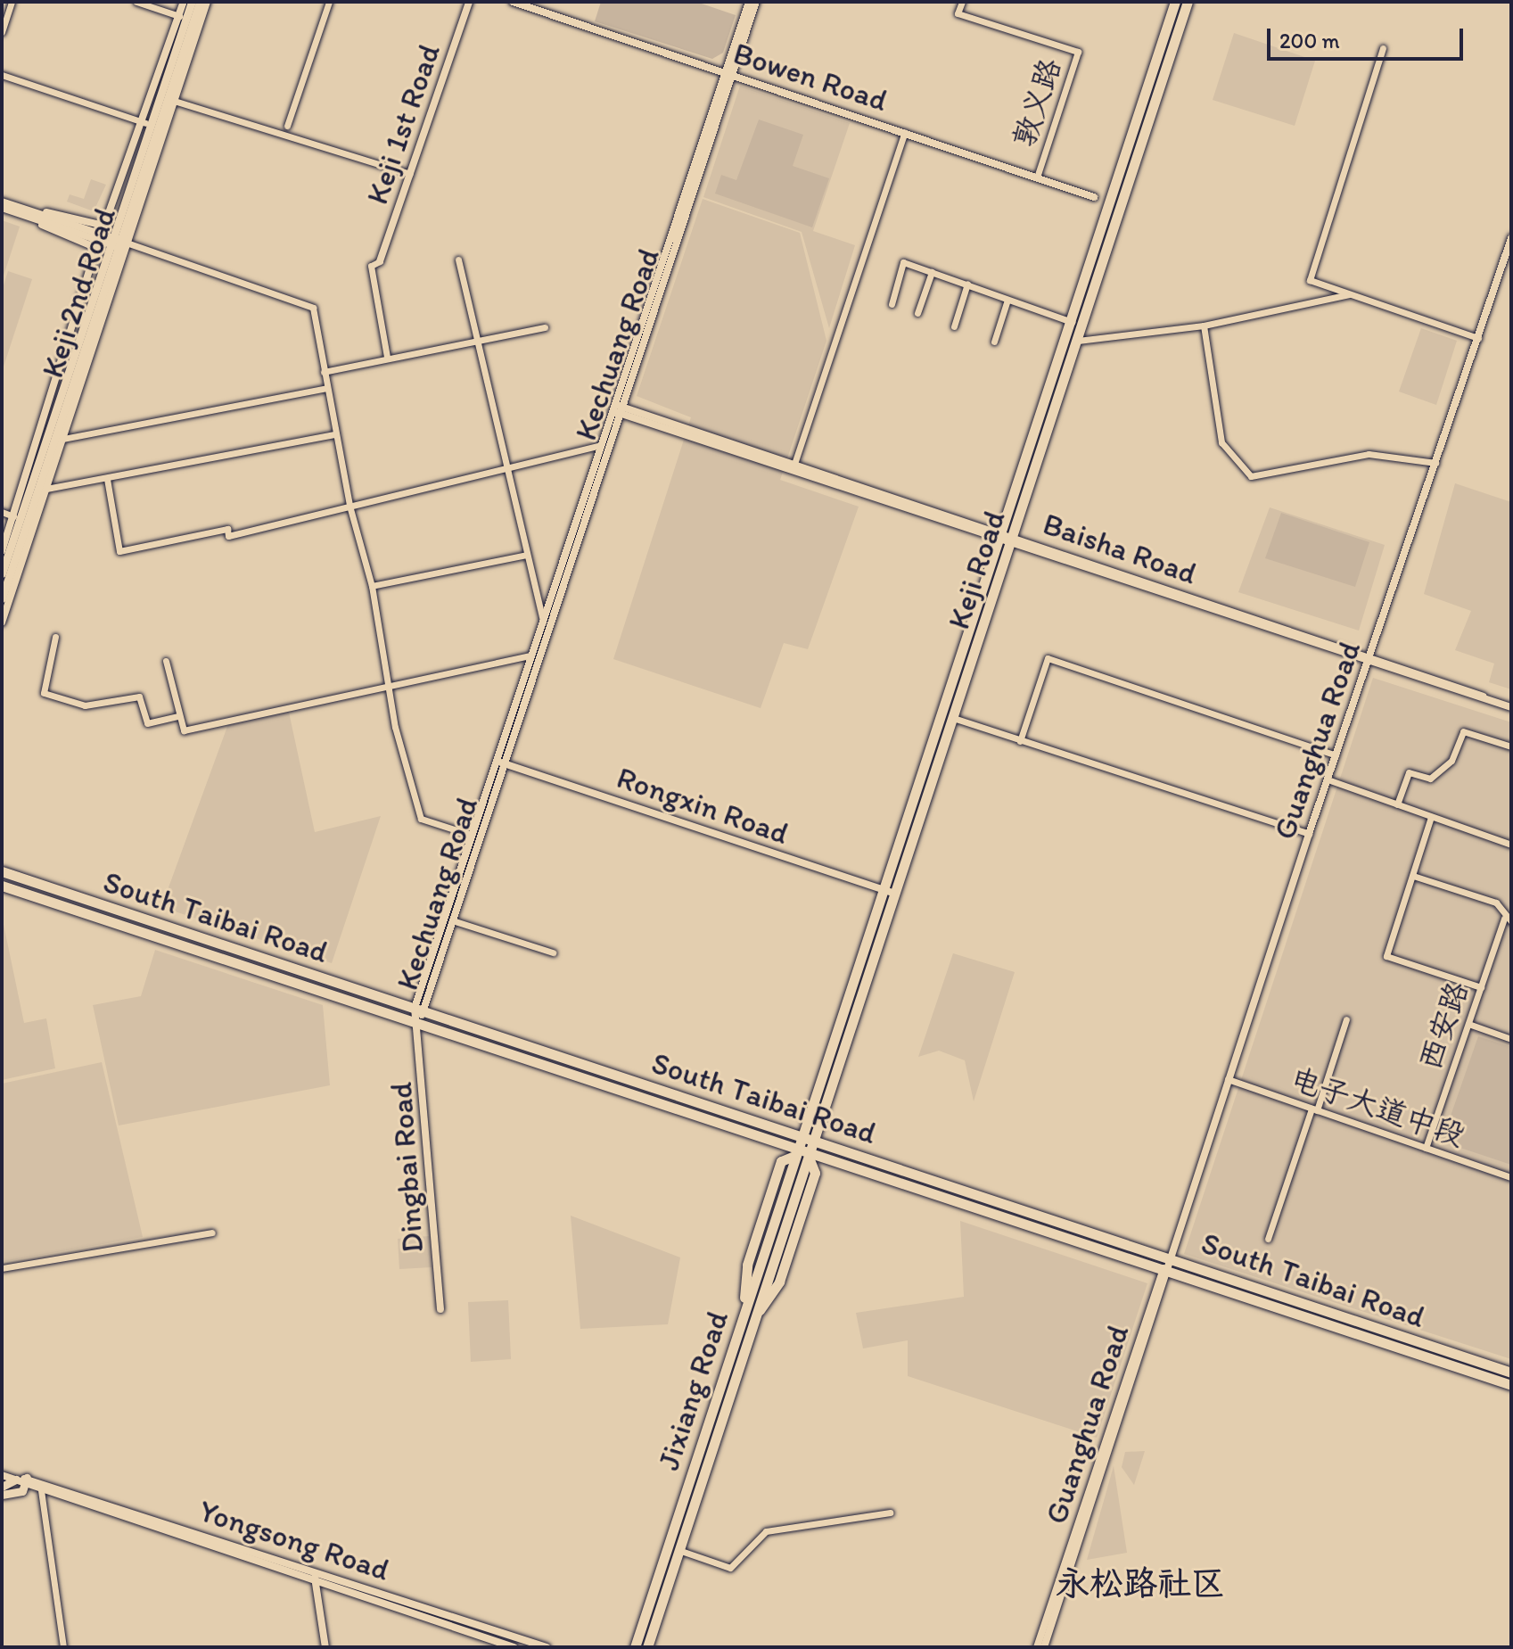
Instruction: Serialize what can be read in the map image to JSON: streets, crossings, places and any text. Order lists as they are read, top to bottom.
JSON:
{
  "streets": {
    "main road": [
      "Keji 2nd Road",
      "Keji Road",
      "South Taibai Road",
      "Jixiang Road"
    ],
    "street": [
      "Bowen Road",
      "敦义路",
      "Keji 1st Road",
      "Kechuang Road",
      "Baisha Road",
      "Guanghua Road",
      "Rongxin Road",
      "西安路",
      "电子大道中段",
      "Dingbai Road",
      "Yongsong Road"
    ]
  },
  "crossings": [
    ["Bowen Road", "敦义路"],
    ["Bowen Road", "Kechuang Road"],
    ["Kechuang Road", "Baisha Road"],
    ["Kechuang Road", "Rongxin Road"],
    ["Kechuang Road", "South Taibai Road"],
    ["Kechuang Road", "Dingbai Road"],
    ["Baisha Road", "Keji Road"],
    ["Baisha Road", "Guanghua Road"],
    ["Keji Road", "Rongxin Road"],
    ["Keji Road", "South Taibai Road"],
    ["Keji Road", "Jixiang Road"],
    ["Guanghua Road", "South Taibai Road"],
    ["Guanghua Road", "电子大道中段"],
    ["South Taibai Road", "Dingbai Road"],
    ["South Taibai Road", "Jixiang Road"],
    ["西安路", "电子大道中段"]
  ],
  "districts": ["永松路社区"],
  "scale_bar": "200 m"
}
